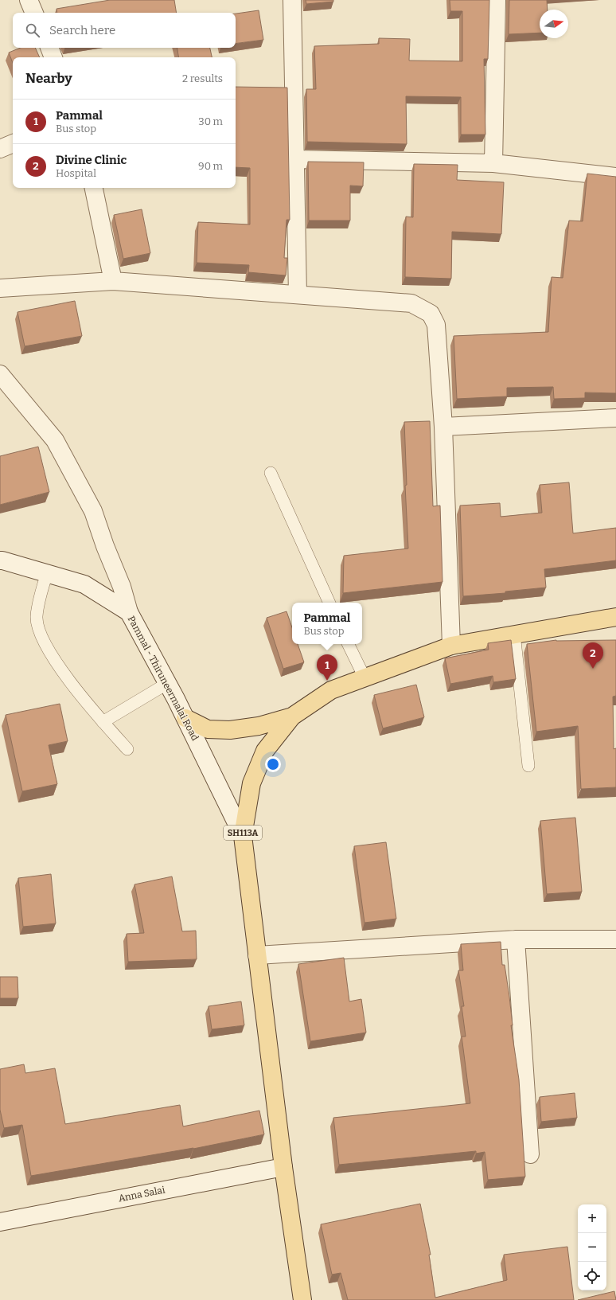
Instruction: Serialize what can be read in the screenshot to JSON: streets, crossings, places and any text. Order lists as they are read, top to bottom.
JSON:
{
  "streets": {
    "main road": ["SH113A"],
    "street": ["Pammal - Thiruneermalai Road", "Anna Salai"]
  },
  "crossings": [
    ["Pammal - Thiruneermalai Road", "SH113A"],
    ["SH113A", "Anna Salai"]
  ],
  "north": "right",
  "page": {
    "search": "Search here",
    "heading": ["Nearby", "2 results"],
    "list": [
      {
        "mark": "1",
        "name": "Pammal",
        "note": "Bus stop",
        "value": "30 m"
      },
      {
        "mark": "2",
        "name": "Divine Clinic",
        "note": "Hospital",
        "value": "90 m"
      }
    ],
    "popup": ["Pammal", "Bus stop"],
    "pins": ["2", "1"],
    "map_buttons": ["+", "−"]
  }
}
